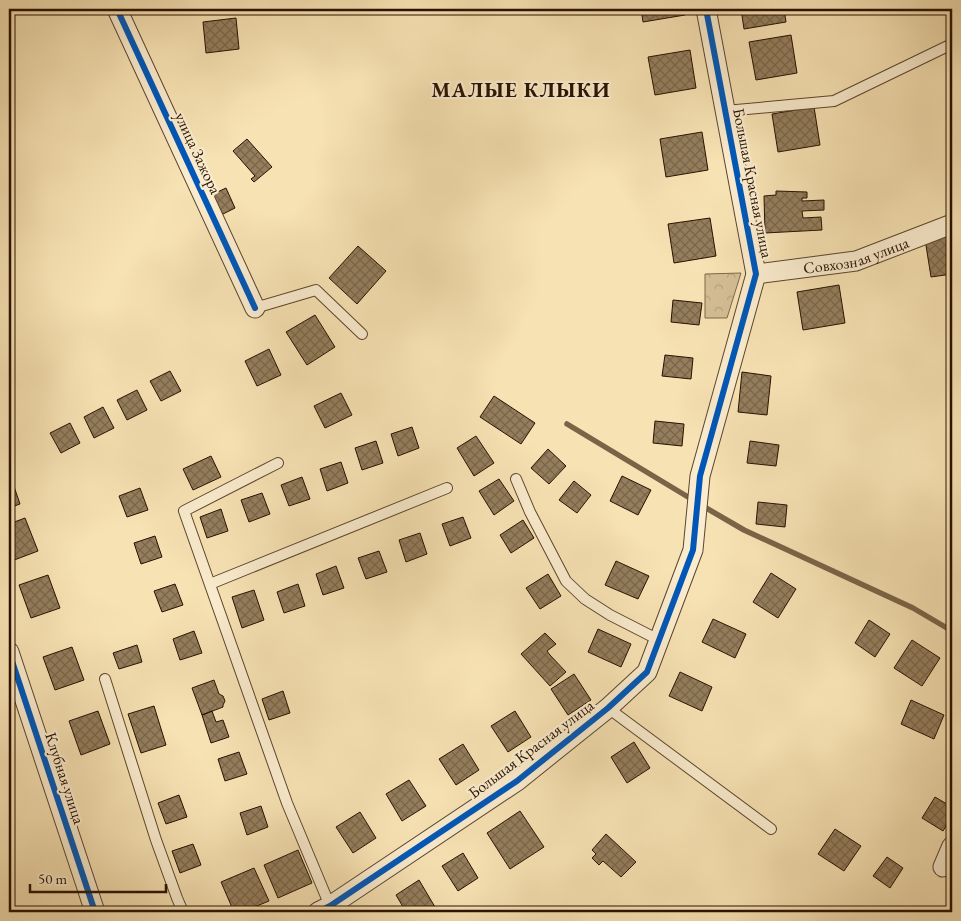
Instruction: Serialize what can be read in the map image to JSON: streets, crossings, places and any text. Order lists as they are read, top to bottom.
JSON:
{
  "streets": {
    "street": [
      "улица Зажора",
      "Большая Красная улица",
      "Совхозная улица",
      "Клубная улица"
    ]
  },
  "crossings": [
    ["Большая Красная улица", "Совхозная улица"]
  ],
  "districts": ["МАЛЫЕ КЛЫКИ"],
  "scale_bar": "50 m"
}
